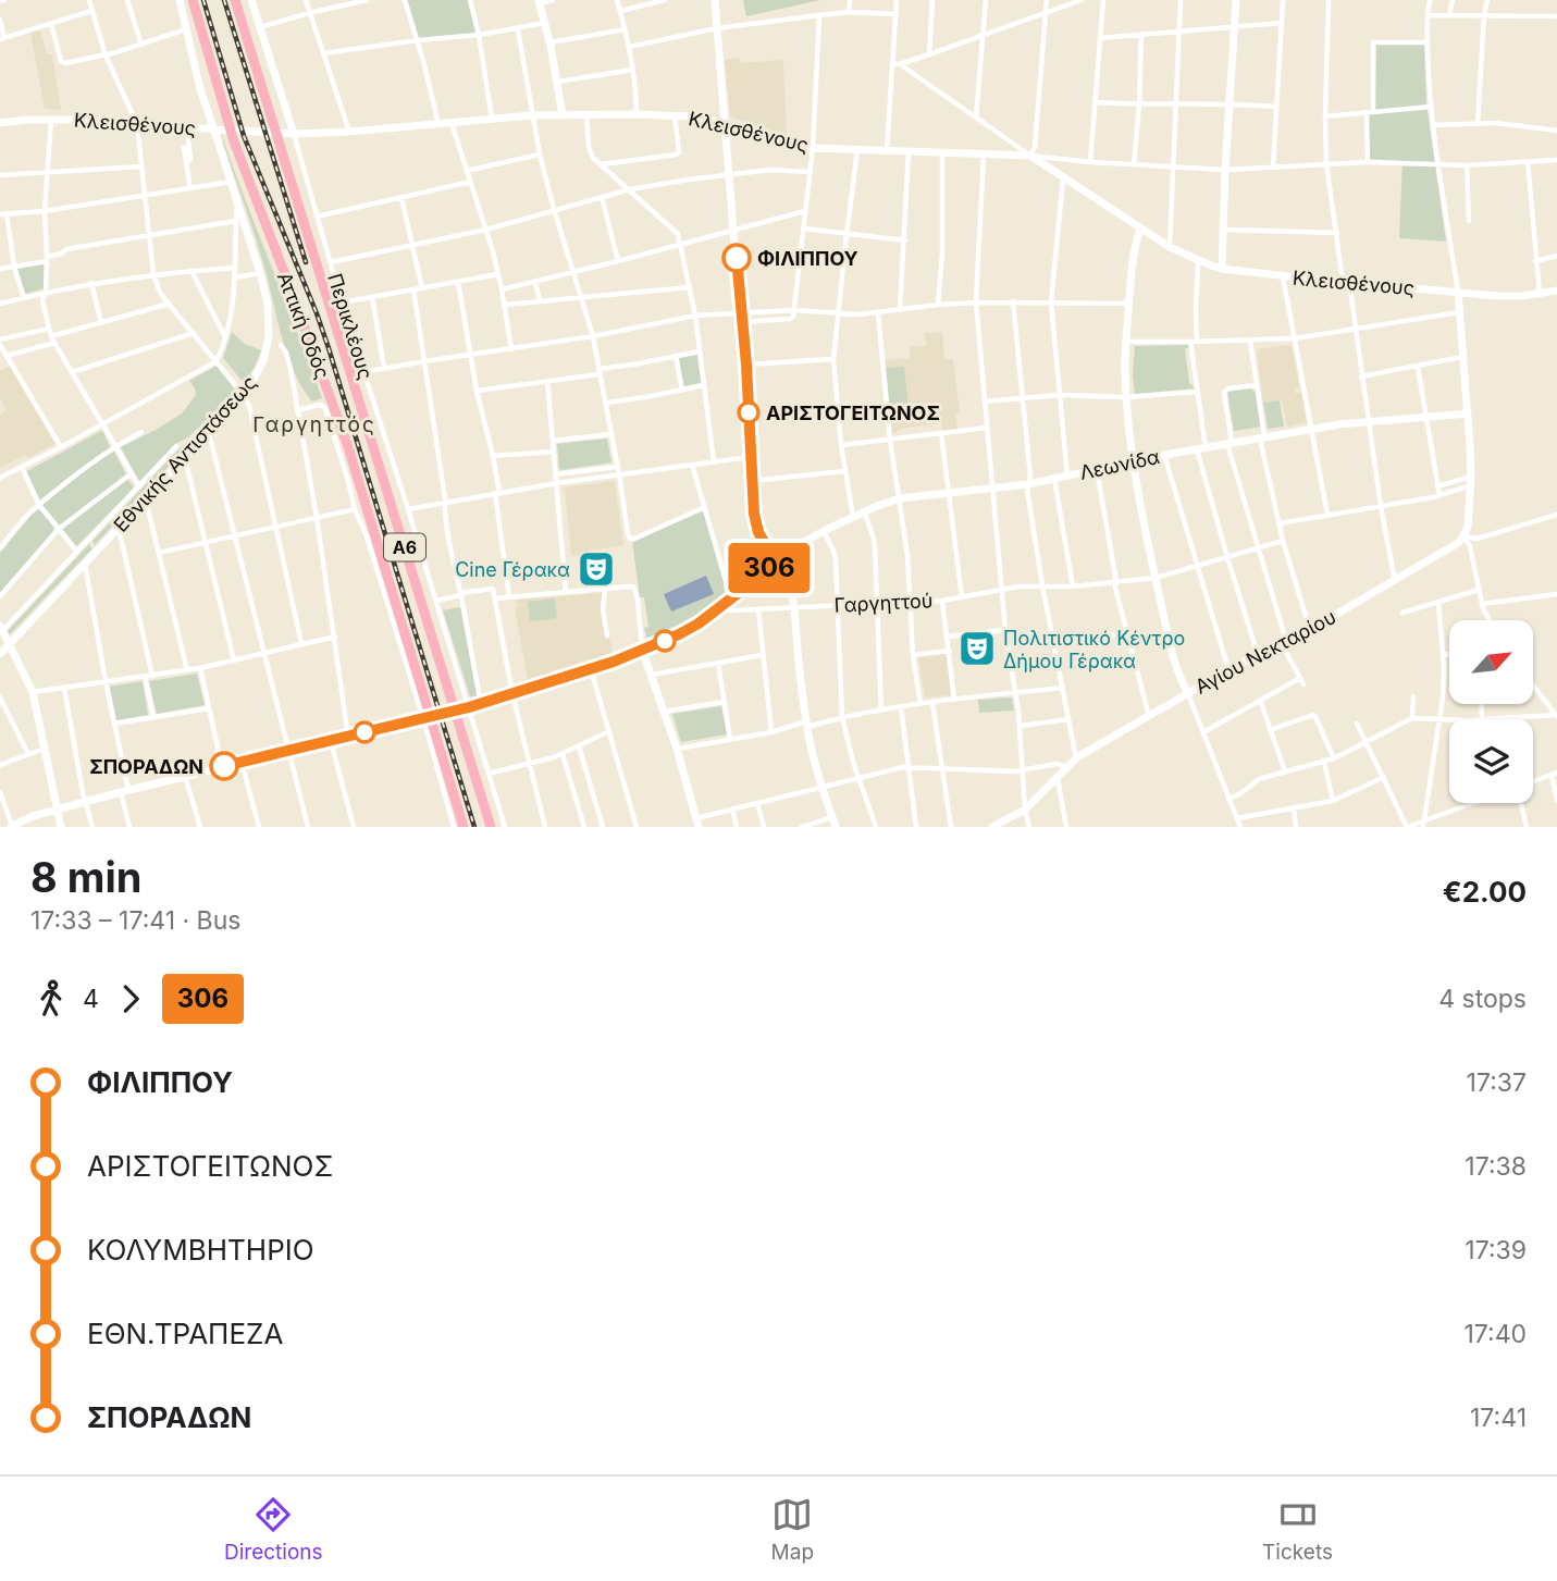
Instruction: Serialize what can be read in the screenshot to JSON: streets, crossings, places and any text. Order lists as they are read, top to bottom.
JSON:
{
  "streets": {
    "highway": ["Αττική Οδός", "Α6"],
    "street": [
      "Κλεισθένους",
      "Περικλέους",
      "Εθνικής Αντιστάσεως",
      "Λεωνίδα",
      "Γαργηττού",
      "Αγίου Νεκταρίου"
    ]
  },
  "crossings": [
    ["Κλεισθένους", "Περικλέους"],
    ["Κλεισθένους", "Εθνικής Αντιστάσεως"]
  ],
  "districts": ["Γαργηττός"],
  "places": {
    "other": ["ΦΙΛΙΠΠΟΥ", "ΑΡΙΣΤΟΓΕΙΤΩΝΟΣ", "ΣΠΟΡΑΔΩΝ"],
    "theatre": ["Cine Γέρακα", "Πολιτιστικό Κέντρο Δήμου Γέρακα"]
  },
  "lines": ["bus line 306"],
  "north": "top right",
  "page": {
    "on_map": "306",
    "heading": ["8 min", "17:33 – 17:41 · Bus", "€2.00"],
    "legs": ["4", "306", "4 stops"],
    "list": [
      {
        "name": "ΦΙΛΙΠΠΟΥ",
        "value": "17:37"
      },
      {
        "name": "ΑΡΙΣΤΟΓΕΙΤΩΝΟΣ",
        "value": "17:38"
      },
      {
        "name": "ΚΟΛΥΜΒΗΤΗΡΙΟ",
        "value": "17:39"
      },
      {
        "name": "ΕΘΝ.ΤΡΑΠΕΖΑ",
        "value": "17:40"
      },
      {
        "name": "ΣΠΟΡΑΔΩΝ",
        "value": "17:41"
      }
    ],
    "tabs": ["Directions", "Map", "Tickets"]
  }
}
